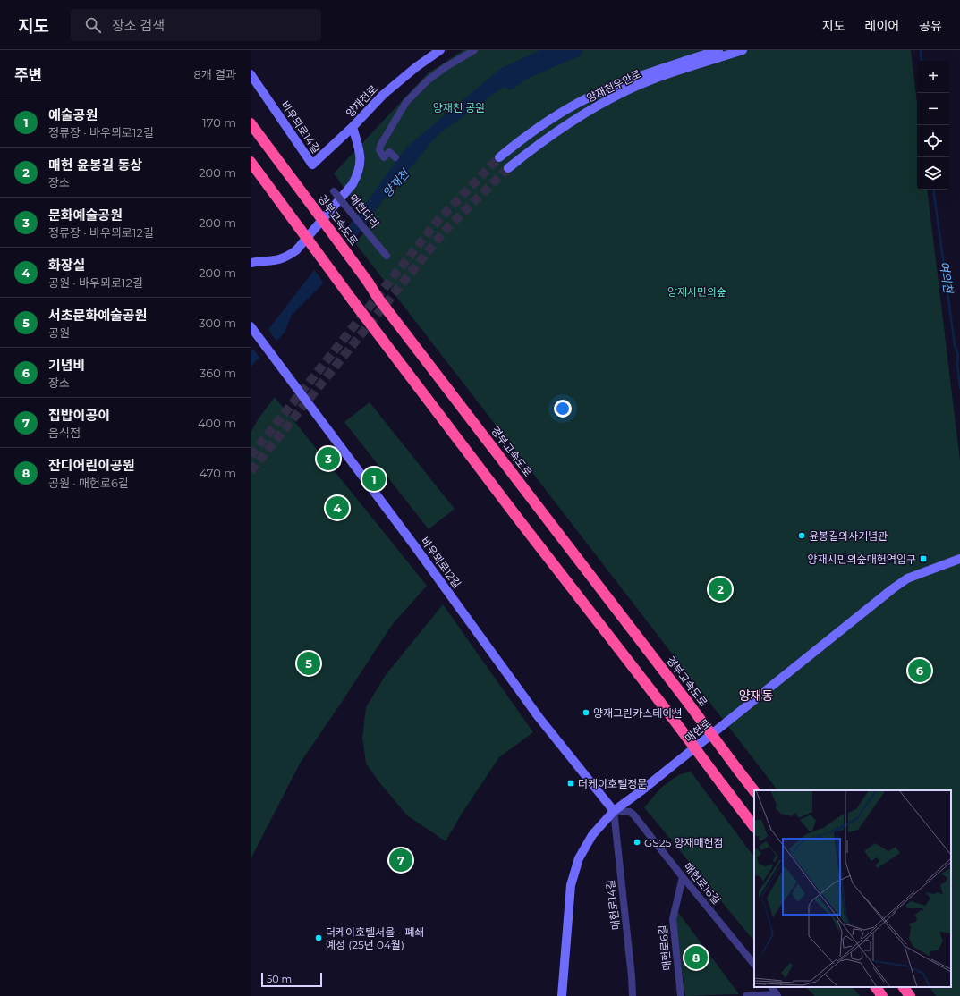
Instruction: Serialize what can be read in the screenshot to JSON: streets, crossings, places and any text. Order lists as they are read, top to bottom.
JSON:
{
  "streets": {
    "highway": ["경부고속도로"],
    "street": [
      "양재천우안로",
      "양재천로",
      "비우뫼로14길",
      "매헌다리",
      "바우뫼로12길",
      "매헌로",
      "매헌로16길",
      "매헌로14길",
      "매헌로6길"
    ]
  },
  "crossings": [
    ["양재천로", "비우뫼로14길"],
    ["바우뫼로12길", "매헌로"],
    ["바우뫼로12길", "매헌로16길"],
    ["바우뫼로12길", "매헌로14길"],
    ["매헌로", "매헌로16길"],
    ["매헌로", "매헌로14길"],
    ["매헌로16길", "매헌로14길"],
    ["매헌로16길", "매헌로6길"]
  ],
  "districts": ["양재동"],
  "water": ["양재천", "여의천"],
  "parks": ["양재천 공원", "양재시민의숲"],
  "places": {
    "other": [
      "윤봉길의사기념관",
      "양재그린카스테이션",
      "GS25 양재매헌점",
      "더케이호텔서울 - 폐쇄 예정 (25년 04월)"
    ],
    "transit": ["양재시민의숲매헌역입구", "더케이호텔정문"]
  },
  "scale_bar": "50 m",
  "page": {
    "header": "지도",
    "search": "장소 검색",
    "nav": ["지도", "레이어", "공유"],
    "heading": ["주변", "8개 결과"],
    "map_buttons": ["+", "−"],
    "list": [
      {
        "mark": "1",
        "name": "예술공원",
        "note": "정류장 · 바우뫼로12길",
        "value": "170 m"
      },
      {
        "mark": "2",
        "name": "매헌 윤봉길 동상",
        "note": "장소",
        "value": "200 m"
      },
      {
        "mark": "3",
        "name": "문화예술공원",
        "note": "정류장 · 바우뫼로12길",
        "value": "200 m"
      },
      {
        "mark": "4",
        "name": "화장실",
        "note": "공원 · 바우뫼로12길",
        "value": "200 m"
      },
      {
        "mark": "5",
        "name": "서초문화예술공원",
        "note": "공원",
        "value": "300 m"
      },
      {
        "mark": "6",
        "name": "기념비",
        "note": "장소",
        "value": "360 m"
      },
      {
        "mark": "7",
        "name": "집밥이공이",
        "note": "음식점",
        "value": "400 m"
      },
      {
        "mark": "8",
        "name": "잔디어린이공원",
        "note": "공원 · 매헌로6길",
        "value": "470 m"
      }
    ],
    "pins": [
      "3",
      "1",
      "4",
      "2",
      "5",
      "6",
      "7",
      "8"
    ],
    "scale": "50 m"
  }
}
